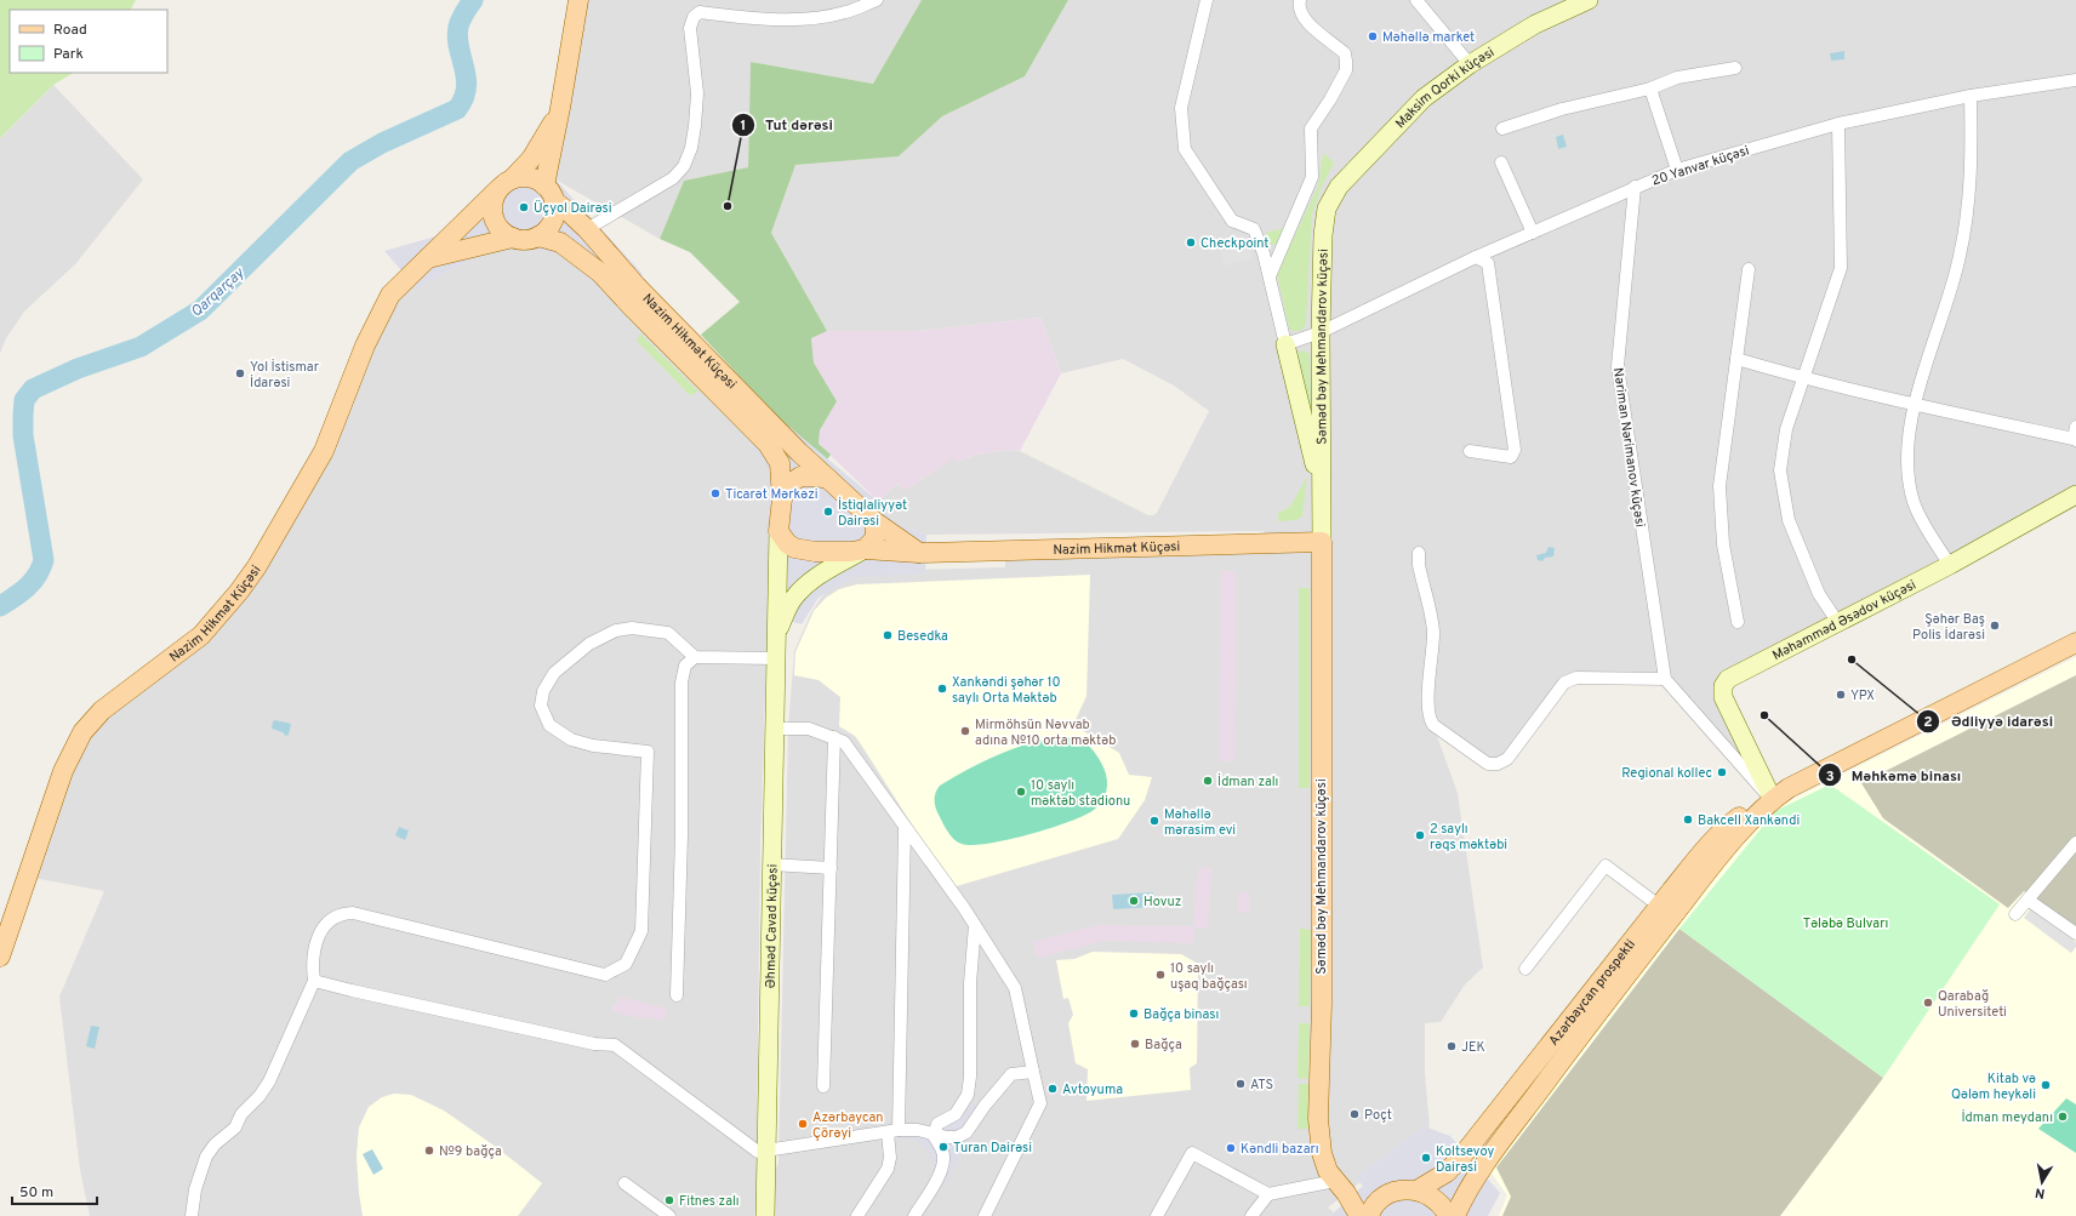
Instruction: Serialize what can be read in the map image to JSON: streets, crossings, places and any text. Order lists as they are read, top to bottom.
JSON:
{
  "streets": {
    "main road": ["Nazim Hikmət Küçəsi", "Səməd bəy Mehmandarov küçəsi", "Azərbaycan prospekti"],
    "street": [
      "Maksim Qorki küçəsi",
      "20 Yanvar küçəsi",
      "Nəriman Nərimanov küçəsi",
      "Məhəmməd Əsədov küçəsi",
      "Əhməd Cavad küçəsi"
    ]
  },
  "crossings": [
    ["Maksim Qorki küçəsi", "Səməd bəy Mehmandarov küçəsi"],
    ["20 Yanvar küçəsi", "Səməd bəy Mehmandarov küçəsi"],
    ["20 Yanvar küçəsi", "Nəriman Nərimanov küçəsi"],
    ["Nazim Hikmət Küçəsi", "Səməd bəy Mehmandarov küçəsi"],
    ["Nazim Hikmət Küçəsi", "Əhməd Cavad küçəsi"],
    ["Məhəmməd Əsədov küçəsi", "Azərbaycan prospekti"]
  ],
  "water": ["Qarqarçay"],
  "parks": ["Tələbə Bulvarı"],
  "places": [
    "Məhəllə market",
    "Tut dərəsi",
    "Üçyol Dairəsi",
    "Checkpoint",
    "Yol İstismar İdarəsi",
    "Ticarət Mərkəzi",
    "İstiqlaliyyət Dairəsi",
    "Şəhər Baş Polis İdarəsi",
    "Besedka",
    "Ədliyyə idarəsi",
    "Xankəndi şəhər 10 saylı Orta Məktəb",
    "YPX",
    "Məhkəmə binası",
    "Mirmöhsün Nəvvab adına №10 orta məktəb",
    "Regional kollec",
    "İdman zalı",
    "10 saylı məktəb stadionu",
    "Bakcell Xankəndi",
    "Məhəllə mərasim evi",
    "2 saylı rəqs məktəbi",
    "Hovuz",
    "10 saylı uşaq bağçası",
    "Qarabağ Universiteti",
    "Bağça binası",
    "Bağça",
    "JEK",
    "ATS",
    "Kitab və Qələm heykəli",
    "Avtoyuma",
    "Poçt",
    "İdman meydanı",
    "Azərbaycan Çörəyi",
    "Turan Dairəsi",
    "Kəndli bazarı",
    "№9 bağça",
    "Koltsevoy Dairəsi",
    "Fitnes zalı"
  ],
  "legend": ["Road", "Park"],
  "scale_bar": "50 m",
  "north": "bottom"
}
